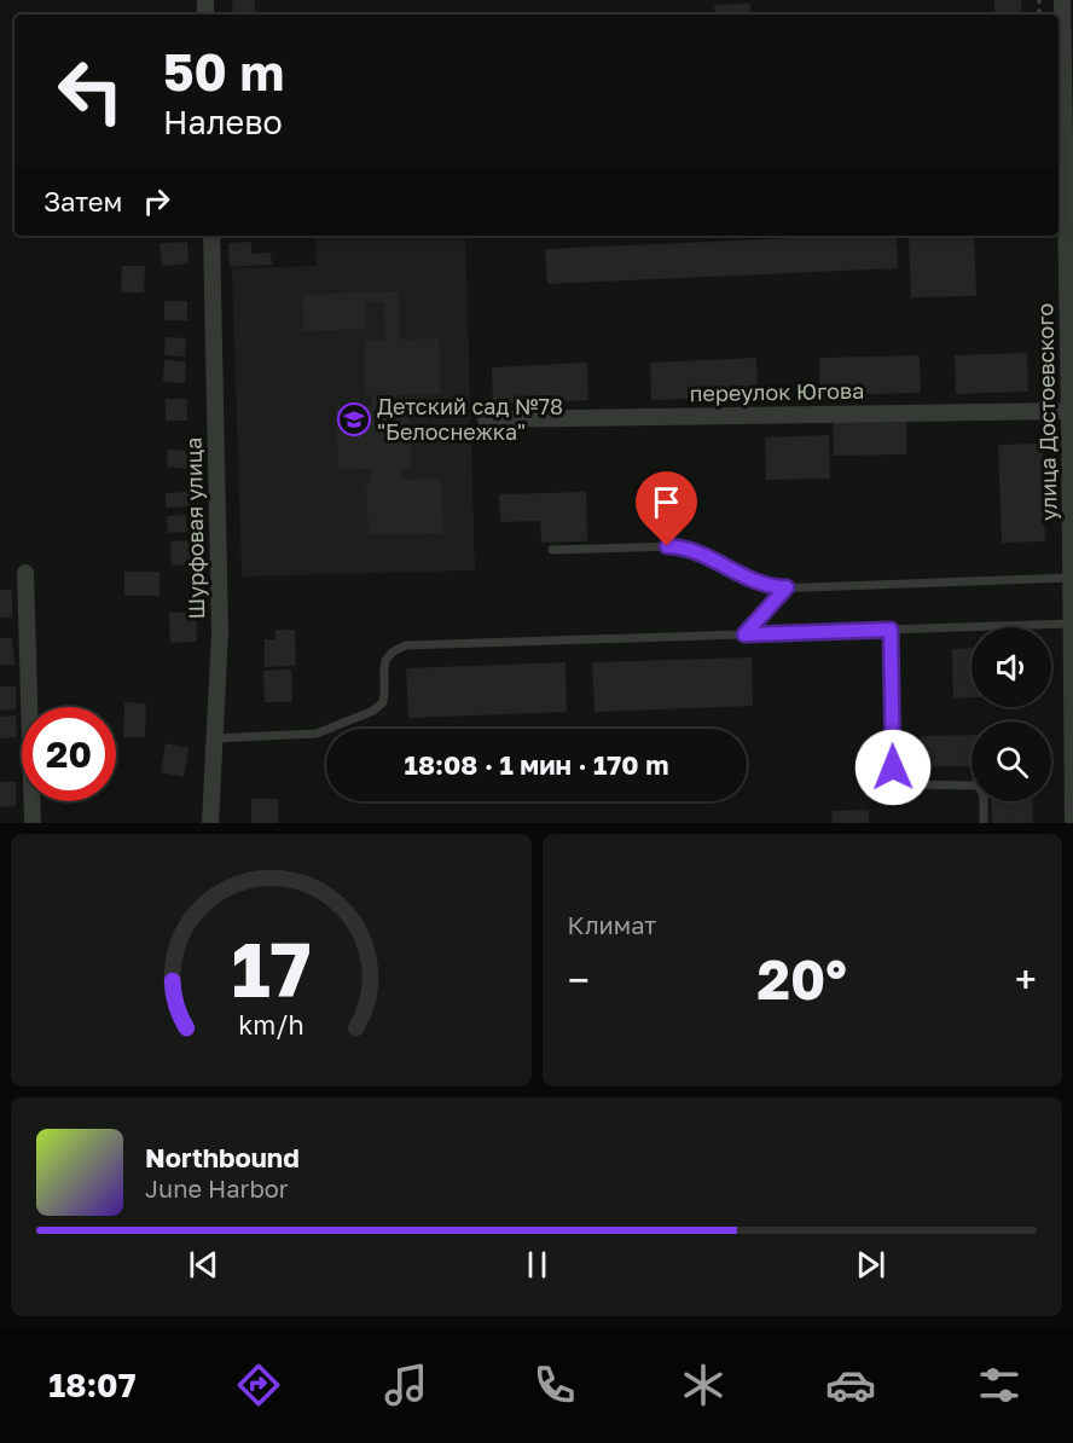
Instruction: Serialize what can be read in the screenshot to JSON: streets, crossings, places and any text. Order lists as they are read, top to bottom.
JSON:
{
  "streets": {
    "street": ["переулок Югова", "улица Достоевского", "Шурфовая улица"]
  },
  "crossings": [
    ["переулок Югова", "улица Достоевского"]
  ],
  "places": {
    "school or university": ["Детский сад №78 \"Белоснежка\""]
  },
  "page": {
    "turn": ["50 m", "Налево"],
    "then": "Затем",
    "limit": "20",
    "trip": "18:08 · 1 мин · 170 m",
    "tile": "Климат",
    "heat": ["−", "20°", "+"],
    "song": ["Northbound", "June Harbor"],
    "tabs": "18:07",
    "gauge": ["17", "km/h"]
  }
}
